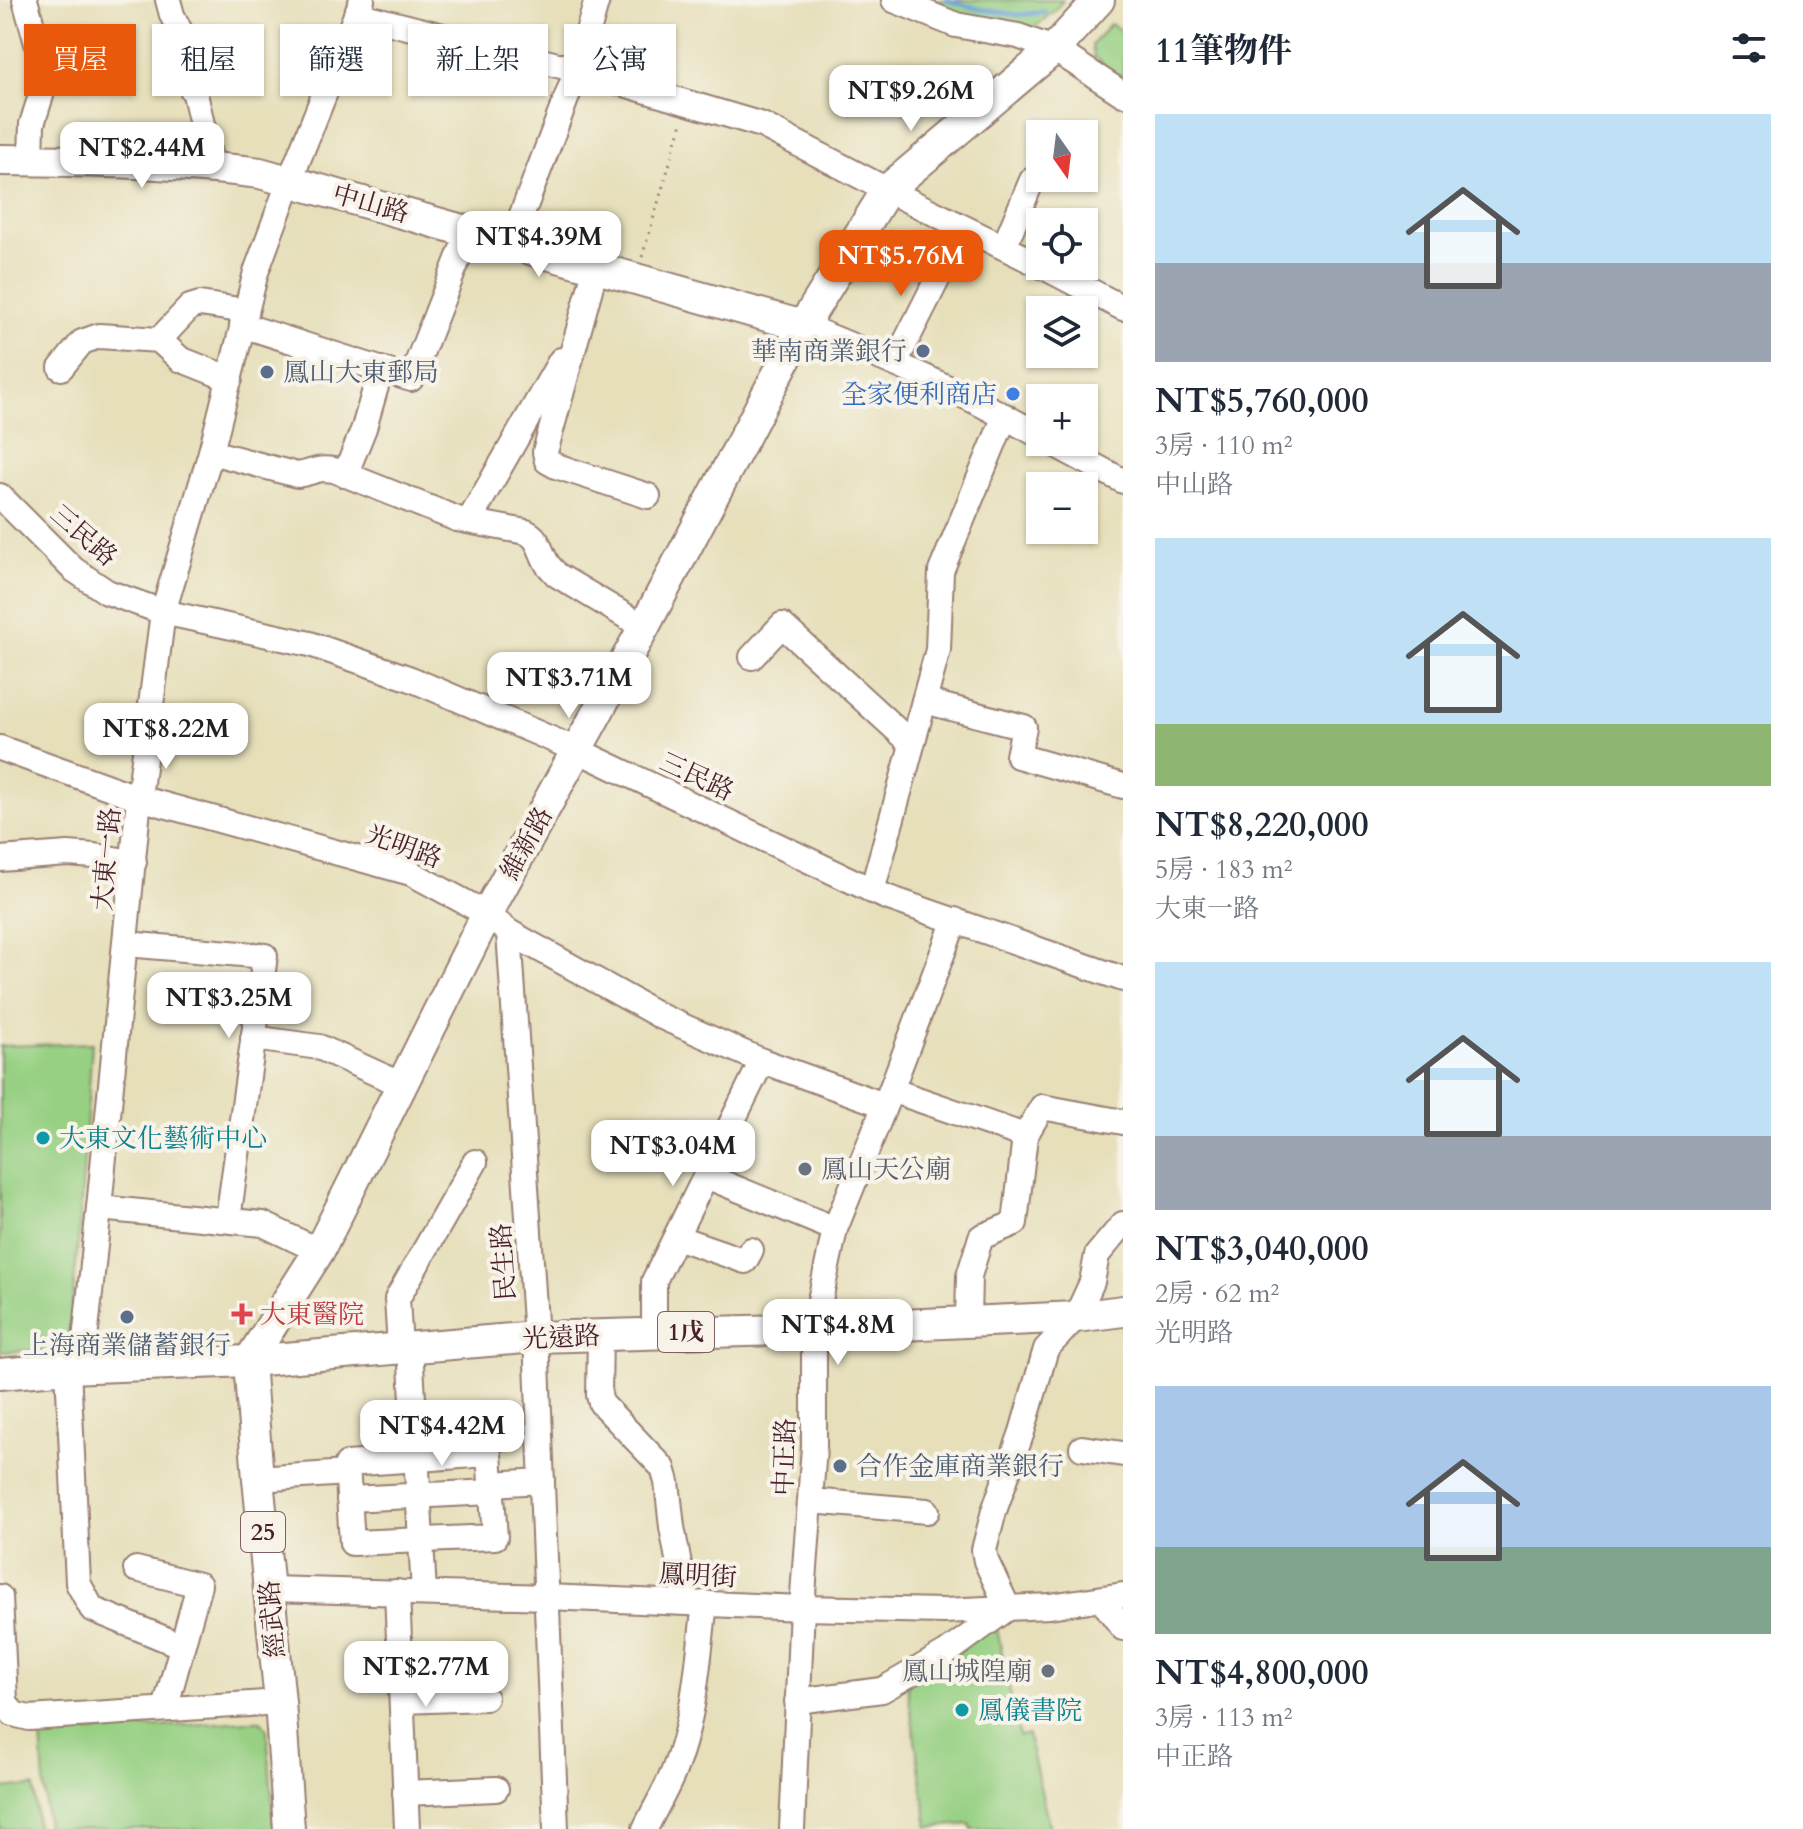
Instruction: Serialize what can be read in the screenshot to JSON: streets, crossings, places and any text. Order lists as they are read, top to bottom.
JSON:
{
  "streets": {
    "main road": [
      "中山路",
      "維新路",
      "1戊",
      "光遠路",
      "25",
      "經武路"
    ],
    "street": [
      "三民路",
      "光明路",
      "大東一路",
      "民生路",
      "中正路",
      "鳳明街"
    ]
  },
  "crossings": [
    ["中山路", "維新路"],
    ["中山路", "大東一路"],
    ["三民路", "維新路"],
    ["三民路", "大東一路"],
    ["三民路", "中正路"],
    ["維新路", "光明路"],
    ["維新路", "民生路"],
    ["維新路", "光遠路"],
    ["維新路", "經武路"],
    ["光明路", "大東一路"],
    ["光明路", "民生路"],
    ["光明路", "中正路"],
    ["大東一路", "光遠路"],
    ["民生路", "光遠路"],
    ["民生路", "鳳明街"],
    ["光遠路", "中正路"],
    ["光遠路", "經武路"],
    ["中正路", "鳳明街"],
    ["鳳明街", "經武路"]
  ],
  "places": {
    "other": [
      "華南商業銀行",
      "鳳山大東郵局",
      "全家便利商店",
      "大東文化藝術中心",
      "鳳山天公廟",
      "上海商業儲蓄銀行",
      "合作金庫商業銀行",
      "鳳山城隍廟",
      "鳳儀書院"
    ],
    "health": ["大東醫院"]
  },
  "north": "bottom",
  "page": {
    "heading": "11筆物件",
    "chip": [
      "買屋",
      "租屋",
      "篩選",
      "新上架",
      "公寓"
    ],
    "price": [
      "NT$9.26M",
      "NT$2.44M",
      "NT$4.39M",
      "NT$5.76M",
      "NT$3.71M",
      "NT$8.22M",
      "NT$3.25M",
      "NT$3.04M",
      "NT$4.8M",
      "NT$4.42M",
      "NT$2.77M"
    ],
    "list": [
      {
        "name": "NT$5,760,000",
        "note": "3房 · 110 m² · 中山路"
      },
      {
        "name": "NT$8,220,000",
        "note": "5房 · 183 m² · 大東一路"
      },
      {
        "name": "NT$3,040,000",
        "note": "2房 · 62 m² · 光明路"
      },
      {
        "name": "NT$4,800,000",
        "note": "3房 · 113 m² · 中正路"
      }
    ],
    "map_buttons": ["+", "−"]
  }
}
